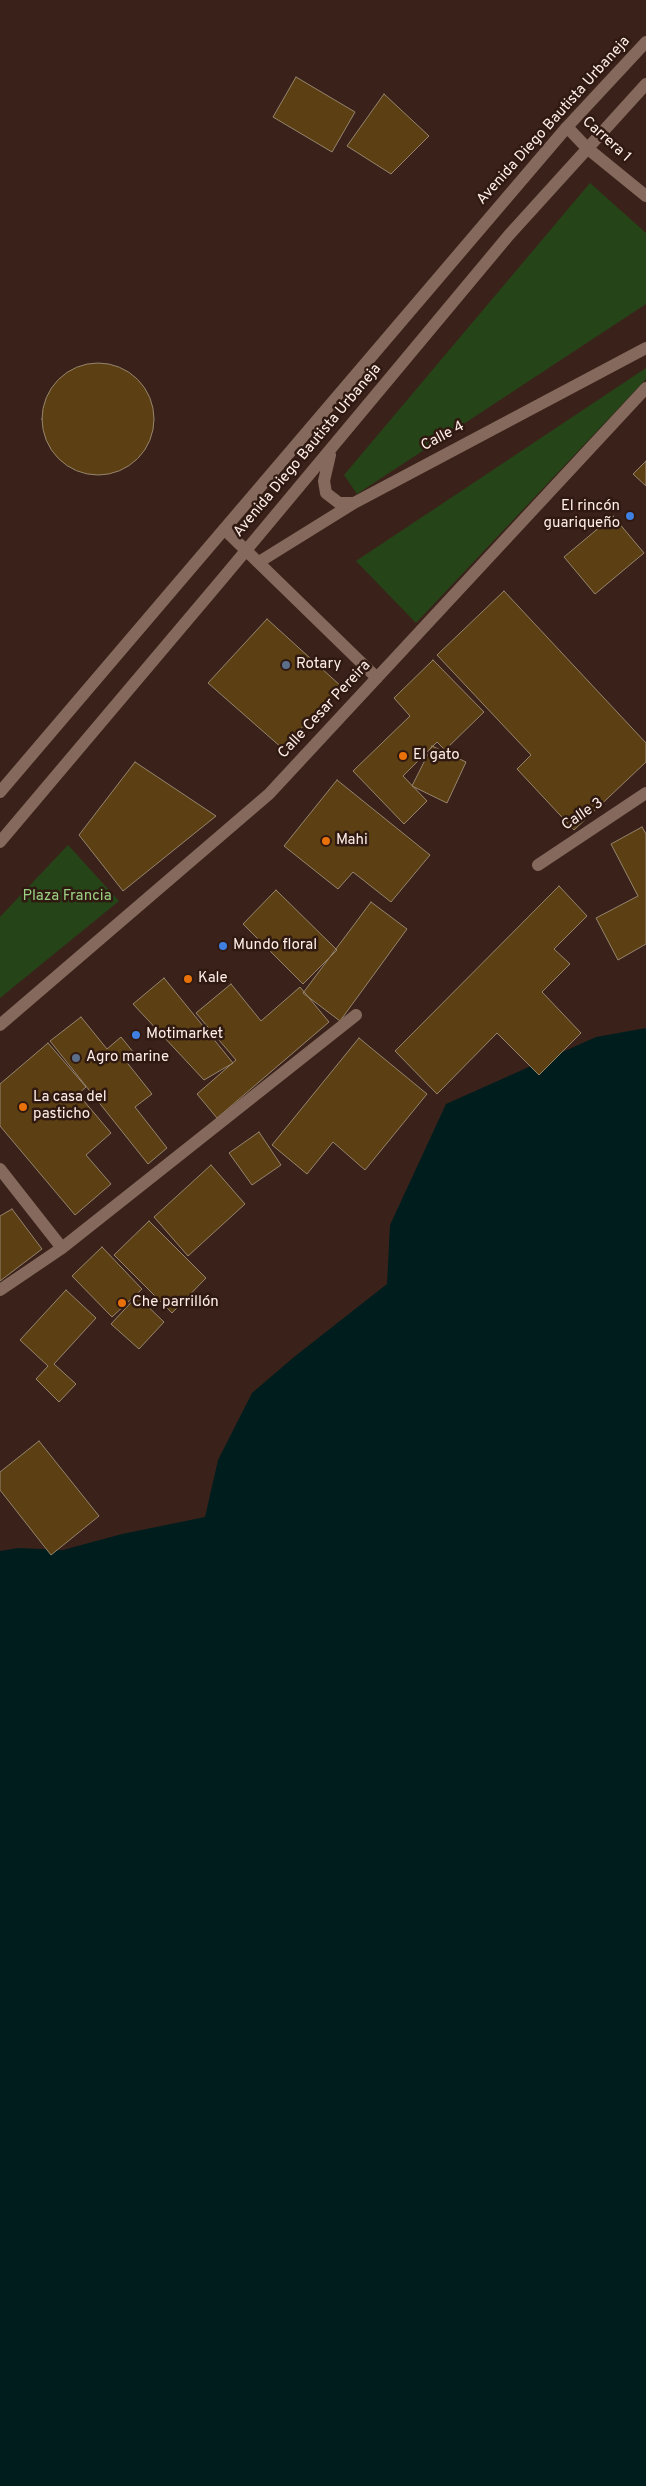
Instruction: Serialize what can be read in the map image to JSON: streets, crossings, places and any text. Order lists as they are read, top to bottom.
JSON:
{
  "streets": {
    "street": [
      "Avenida Diego Bautista Urbaneja",
      "Carrera 1",
      "Calle 4",
      "Calle Cesar Pereira",
      "Calle 3"
    ]
  },
  "crossings": [
    ["Avenida Diego Bautista Urbaneja", "Carrera 1"]
  ],
  "parks": ["Plaza Francia"],
  "places": [
    "El rincón guariqueño",
    "Rotary",
    "El gato",
    "Mahi",
    "Mundo floral",
    "Kale",
    "Motimarket",
    "Agro marine",
    "La casa del pasticho",
    "Che parrillón"
  ]
}
